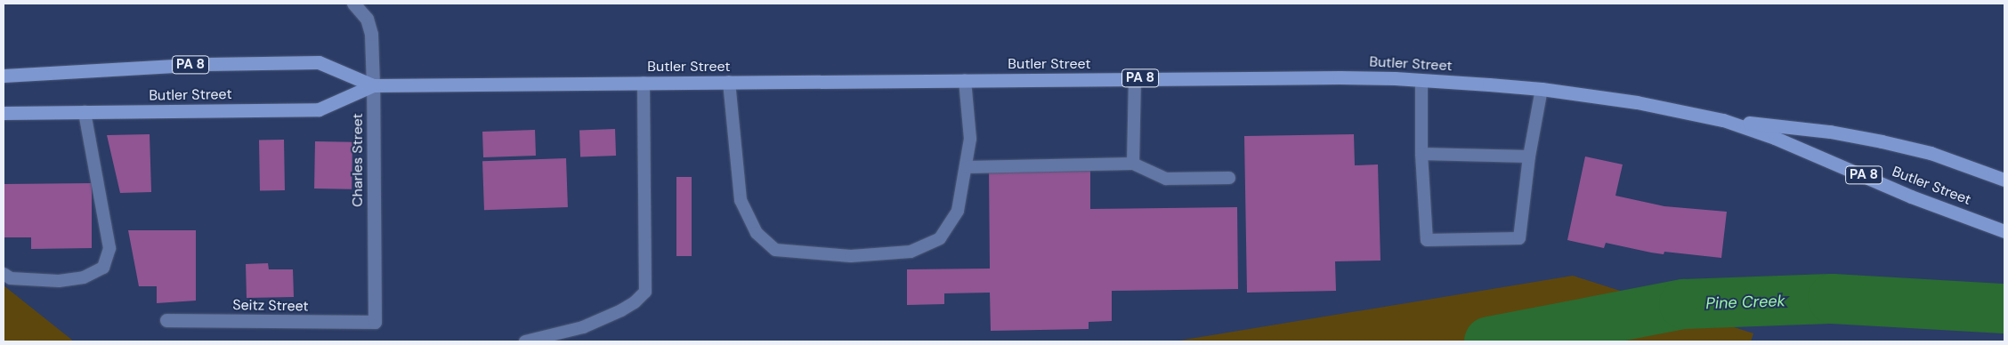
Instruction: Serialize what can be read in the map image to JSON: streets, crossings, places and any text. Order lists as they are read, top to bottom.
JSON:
{
  "streets": {
    "highway": ["Butler Street", "PA 8"],
    "street": ["Charles Street", "Seitz Street"]
  },
  "crossings": [
    ["Butler Street", "Charles Street"],
    ["Charles Street", "Seitz Street"]
  ],
  "water": ["Pine Creek"]
}
